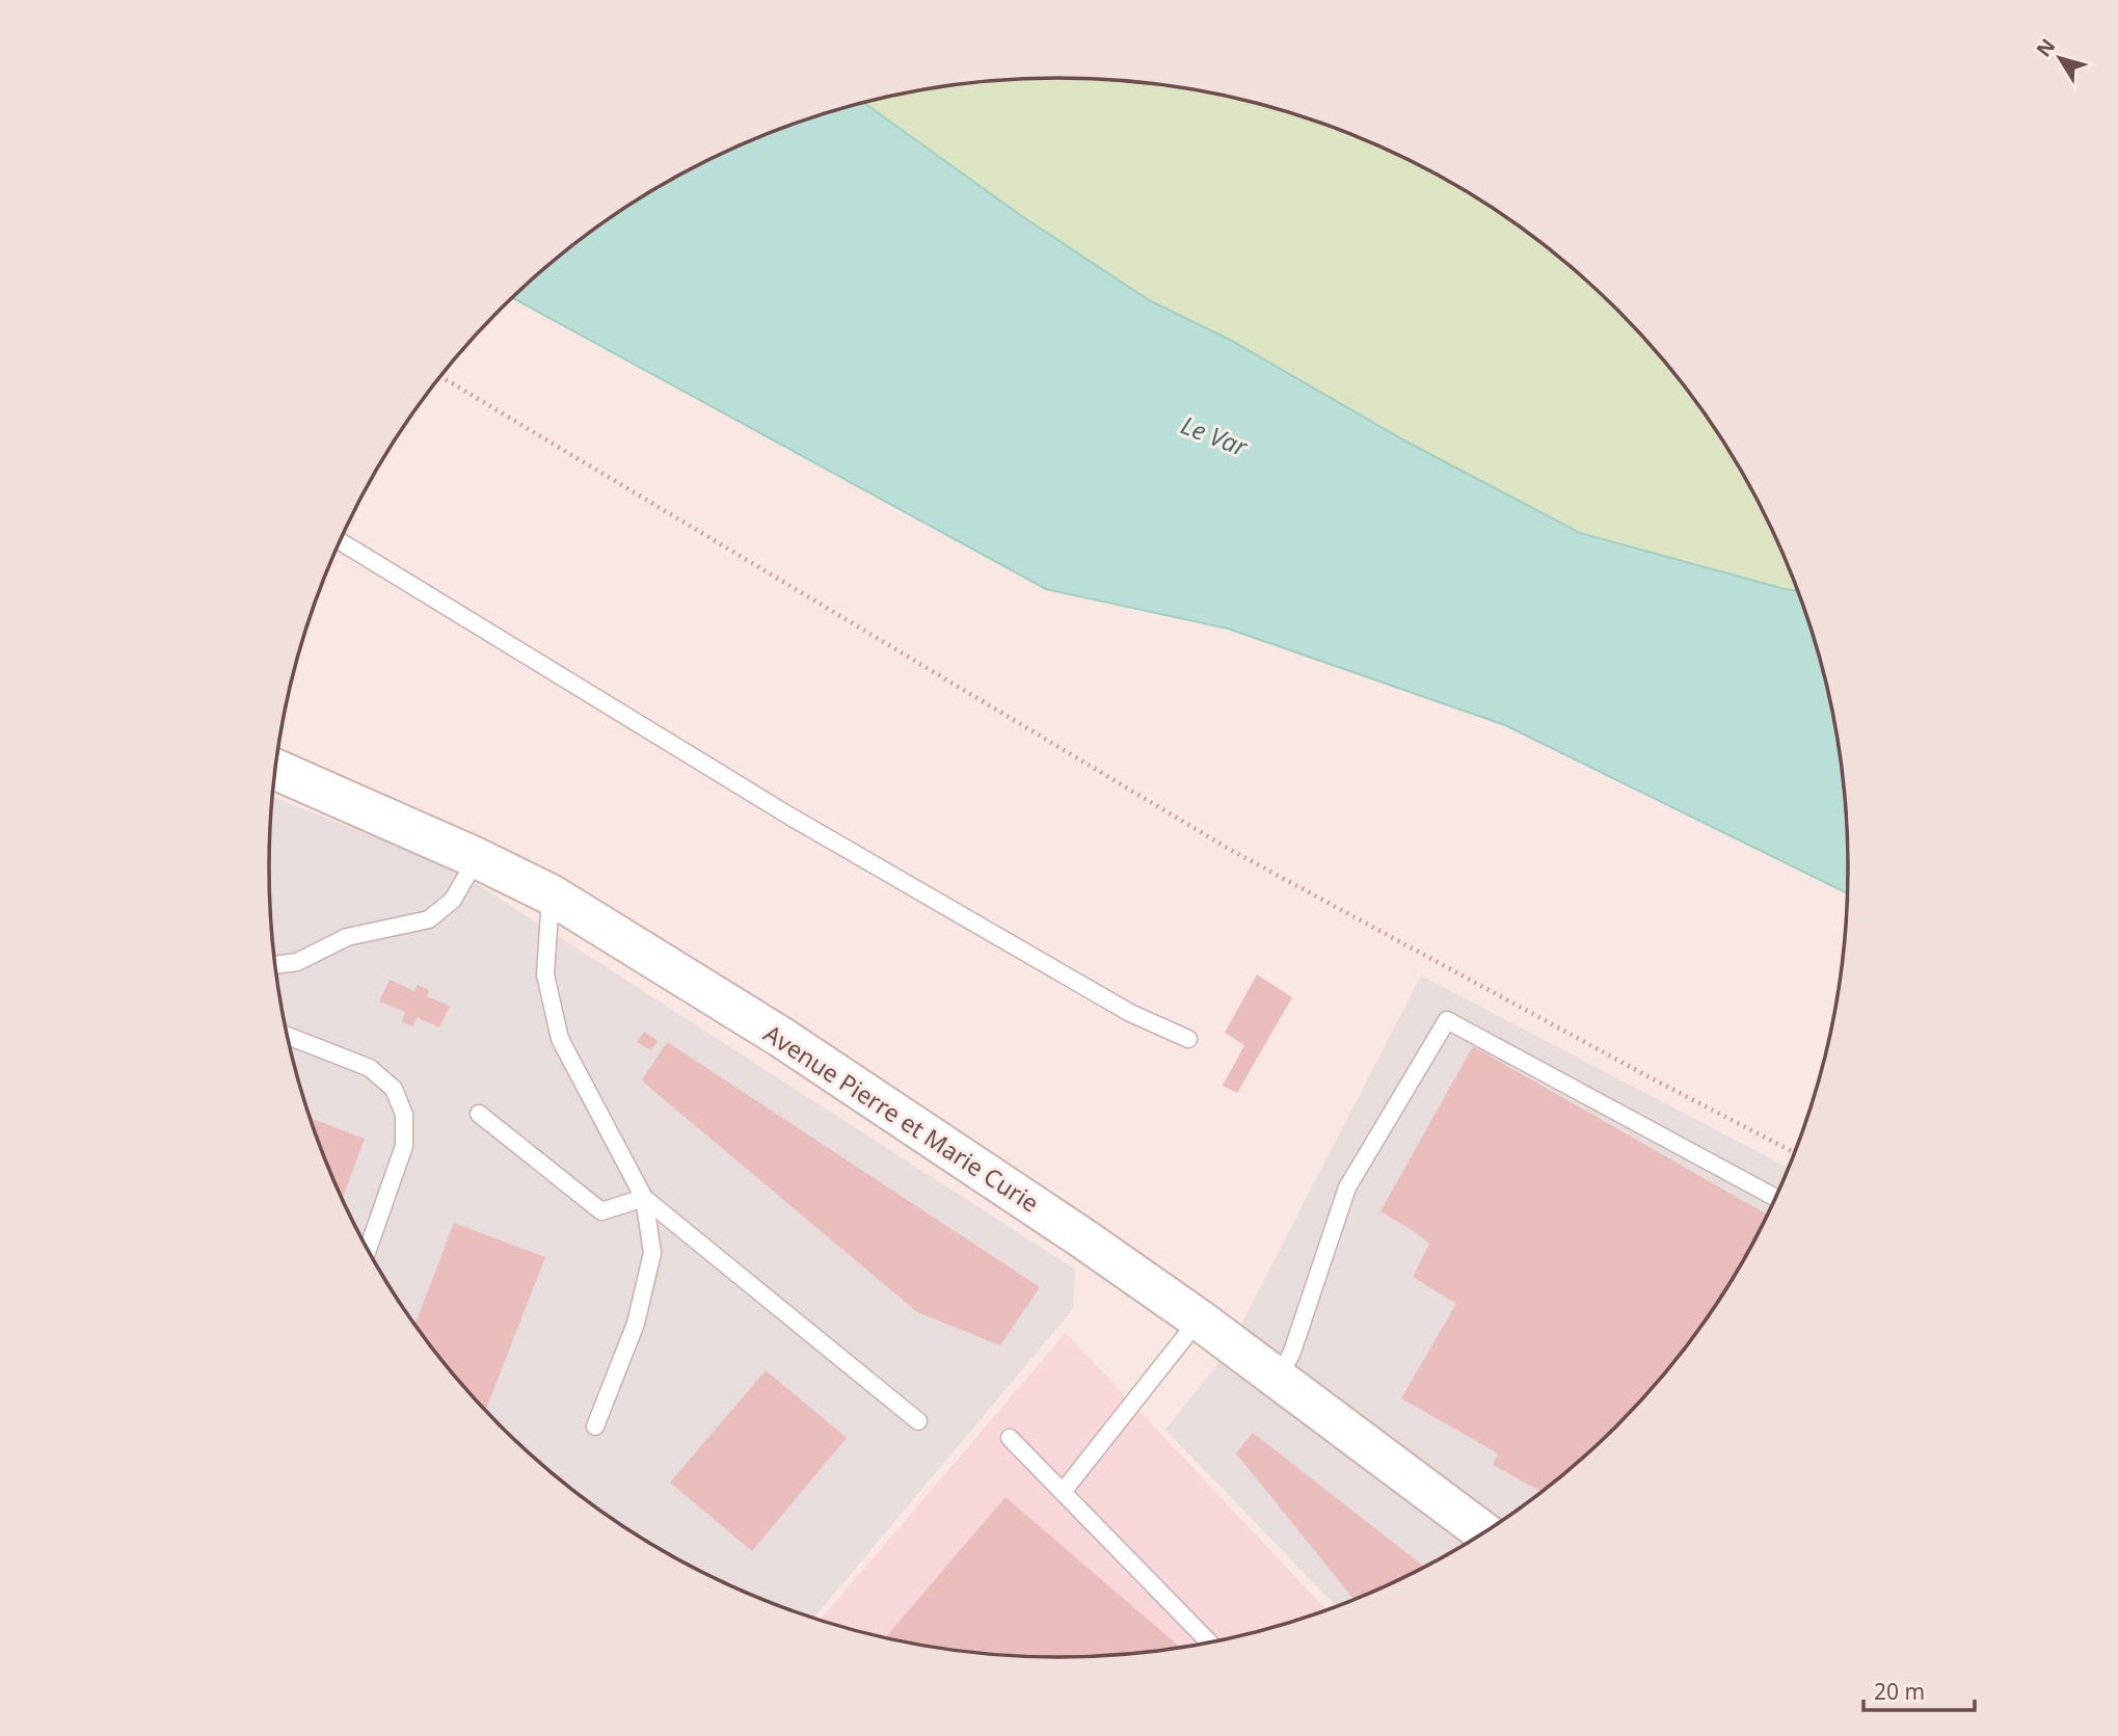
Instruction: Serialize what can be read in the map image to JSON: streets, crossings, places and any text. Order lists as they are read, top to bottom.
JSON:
{
  "streets": {
    "main road": ["Avenue Pierre et Marie Curie"]
  },
  "water": ["Le Var"],
  "scale_bar": "20 m",
  "north": "top left"
}
